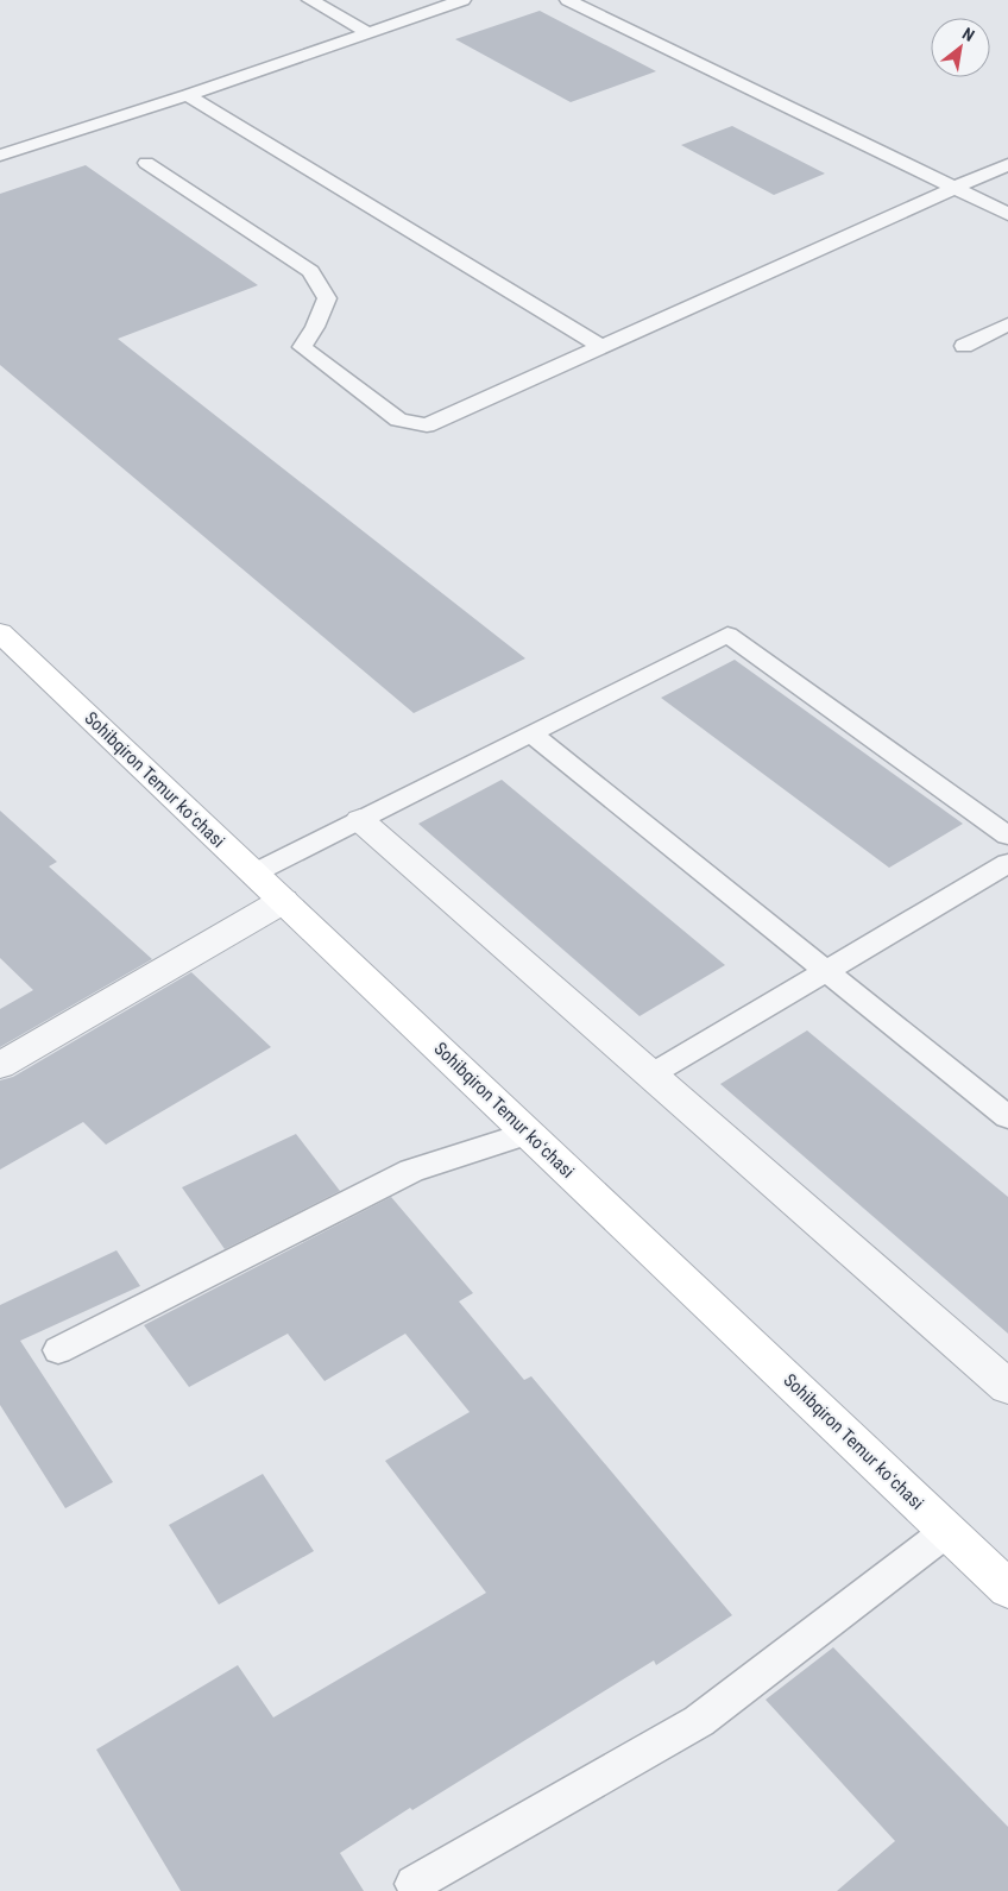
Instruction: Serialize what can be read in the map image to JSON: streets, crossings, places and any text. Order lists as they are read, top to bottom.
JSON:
{
  "streets": {
    "main road": ["Sohibqiron Temur koʻchasi"]
  },
  "north": "top right"
}
